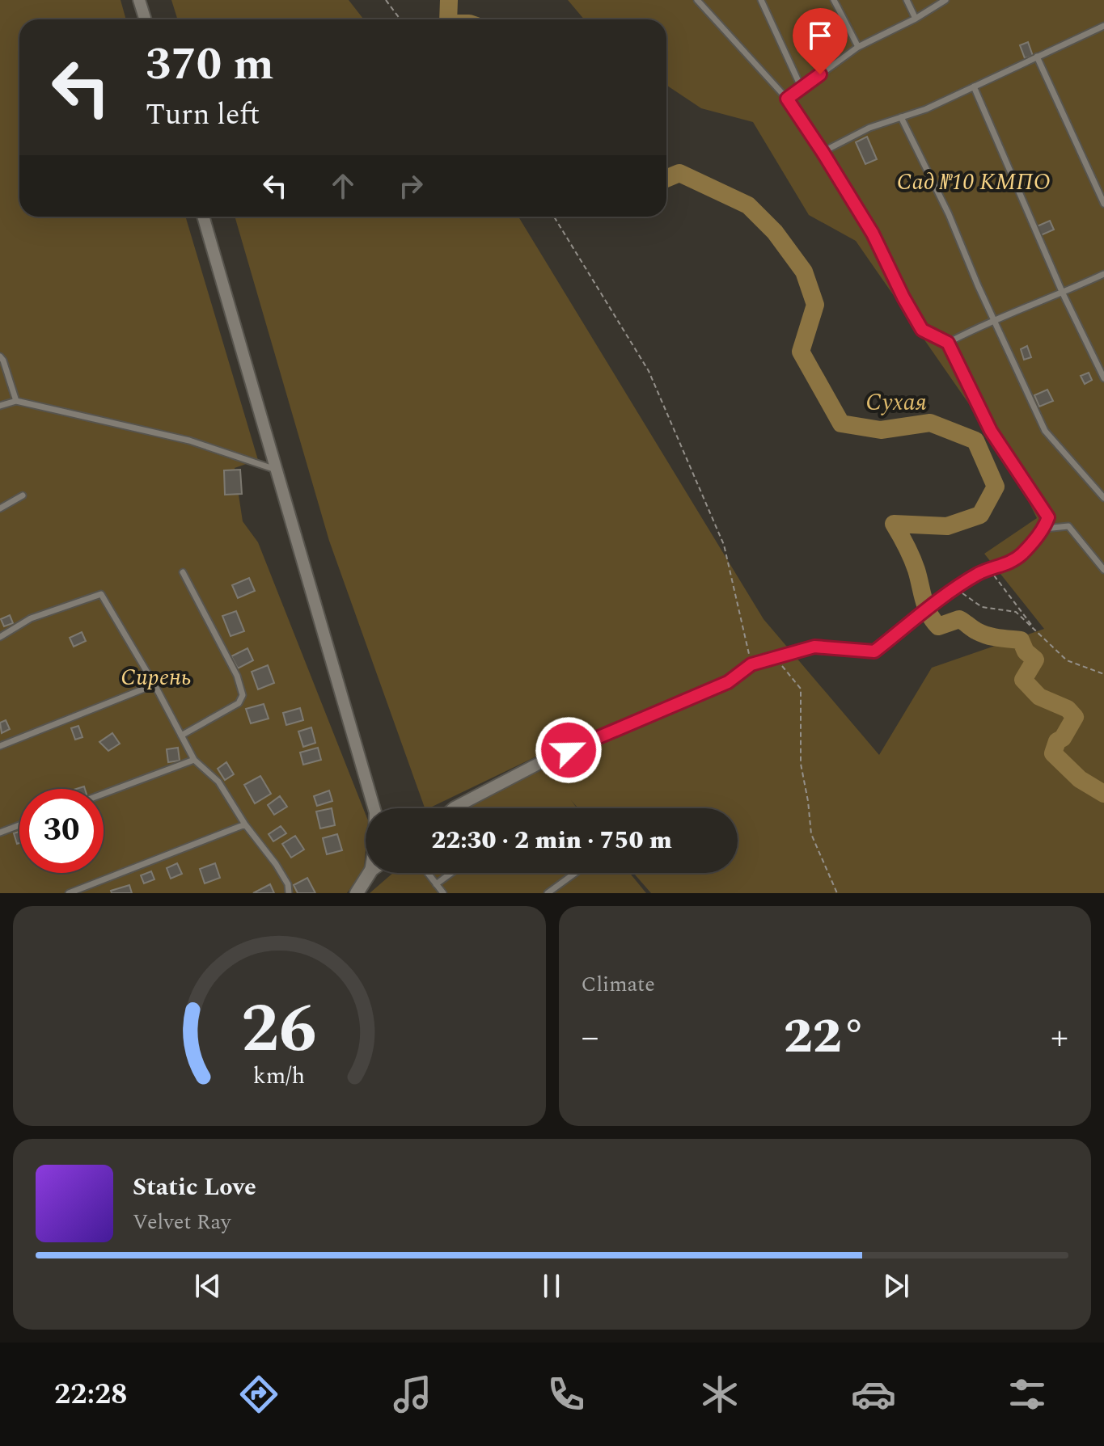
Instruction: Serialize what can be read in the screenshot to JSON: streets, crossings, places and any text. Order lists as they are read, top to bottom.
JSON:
{
  "water": ["Сухая"],
  "parks": ["Сад №10 КМПО", "Сирень"],
  "page": {
    "turn": ["370 m", "Turn left"],
    "limit": "30",
    "trip": "22:30 · 2 min · 750 m",
    "tile": "Climate",
    "heat": ["−", "22°", "+"],
    "song": ["Static Love", "Velvet Ray"],
    "tabs": "22:28",
    "gauge": ["26", "km/h"]
  }
}
